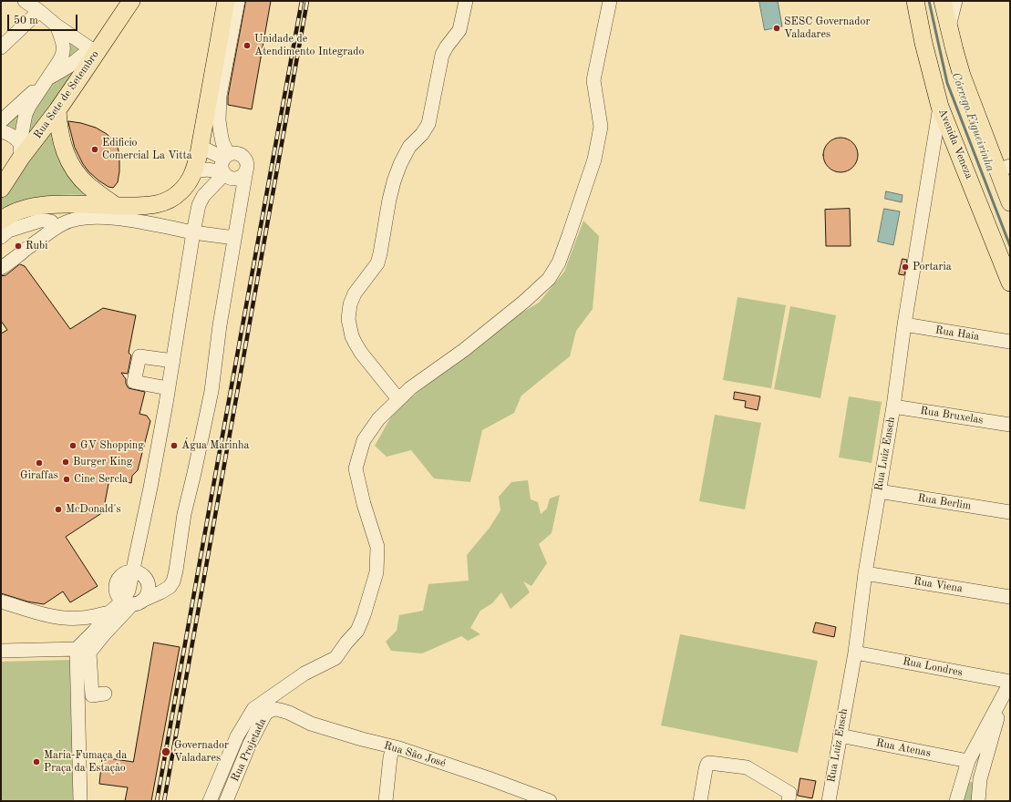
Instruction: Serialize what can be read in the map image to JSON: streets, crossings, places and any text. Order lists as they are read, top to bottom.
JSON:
{
  "streets": {
    "main road": ["Rua Sete de Setembro", "Avenida Veneza"],
    "street": [
      "Rua Haia",
      "Rua Bruxelas",
      "Rua Luiz Ensch",
      "Rua Berlim",
      "Rua Viena",
      "Rua Londres",
      "Rua Atenas",
      "Rua Projetada",
      "Rua São José"
    ]
  },
  "crossings": [
    ["Avenida Veneza", "Rua Luiz Ensch"],
    ["Rua Haia", "Rua Luiz Ensch"],
    ["Rua Bruxelas", "Rua Luiz Ensch"],
    ["Rua Luiz Ensch", "Rua Berlim"],
    ["Rua Luiz Ensch", "Rua Viena"],
    ["Rua Luiz Ensch", "Rua Londres"],
    ["Rua Luiz Ensch", "Rua Atenas"],
    ["Rua Projetada", "Rua São José"]
  ],
  "water": ["Córrego Figueirinha"],
  "places": [
    "SESC Governador Valadares",
    "Unidade de Atendimento Integrado",
    "Edificio Comercial La Vitta",
    "Rubi",
    "Portaria",
    "GV Shopping",
    "Água Marinha",
    "Burger King",
    "Giraffas",
    "Cine Sercla",
    "McDonald's",
    "Governador Valadares",
    "Maria-Fumaça da Praça da Estação"
  ],
  "scale_bar": "50 m"
}
